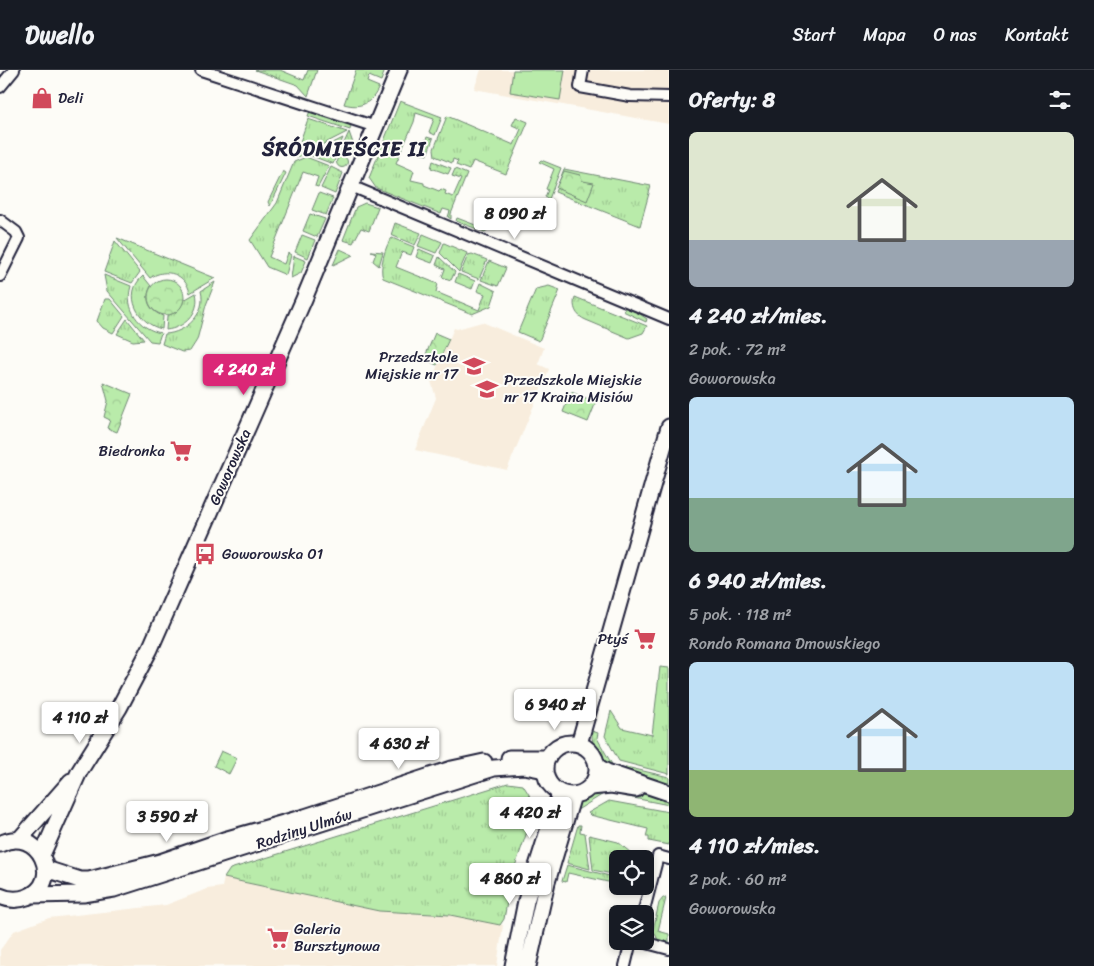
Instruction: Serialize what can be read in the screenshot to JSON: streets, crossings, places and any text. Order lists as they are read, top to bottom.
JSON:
{
  "streets": {
    "street": ["Goworowska", "Rodziny Ulmów"]
  },
  "crossings": [
    ["Goworowska", "Rodziny Ulmów"]
  ],
  "districts": ["ŚRÓDMIEŚCIE II"],
  "places": {
    "shop": ["Deli"],
    "school or university": ["Przedszkole Miejskie nr 17", "Przedszkole Miejskie nr 17 Kraina Misiów"],
    "supermarket": ["Biedronka", "Ptyś", "Galeria Bursztynowa"],
    "bus stop": ["Goworowska 01"]
  },
  "page": {
    "header": "Dwello",
    "nav": [
      "Start",
      "Mapa",
      "O nas",
      "Kontakt"
    ],
    "heading": "Oferty: 8",
    "list": [
      {
        "name": "4 240 zł/mies.",
        "note": "2 pok. · 72 m² · Goworowska"
      },
      {
        "name": "6 940 zł/mies.",
        "note": "5 pok. · 118 m² · Rondo Romana Dmowskiego"
      },
      {
        "name": "4 110 zł/mies.",
        "note": "2 pok. · 60 m² · Goworowska"
      }
    ],
    "price": [
      "8 090 zł",
      "4 240 zł",
      "6 940 zł",
      "4 110 zł",
      "4 630 zł",
      "4 420 zł",
      "3 590 zł",
      "4 860 zł"
    ]
  }
}
